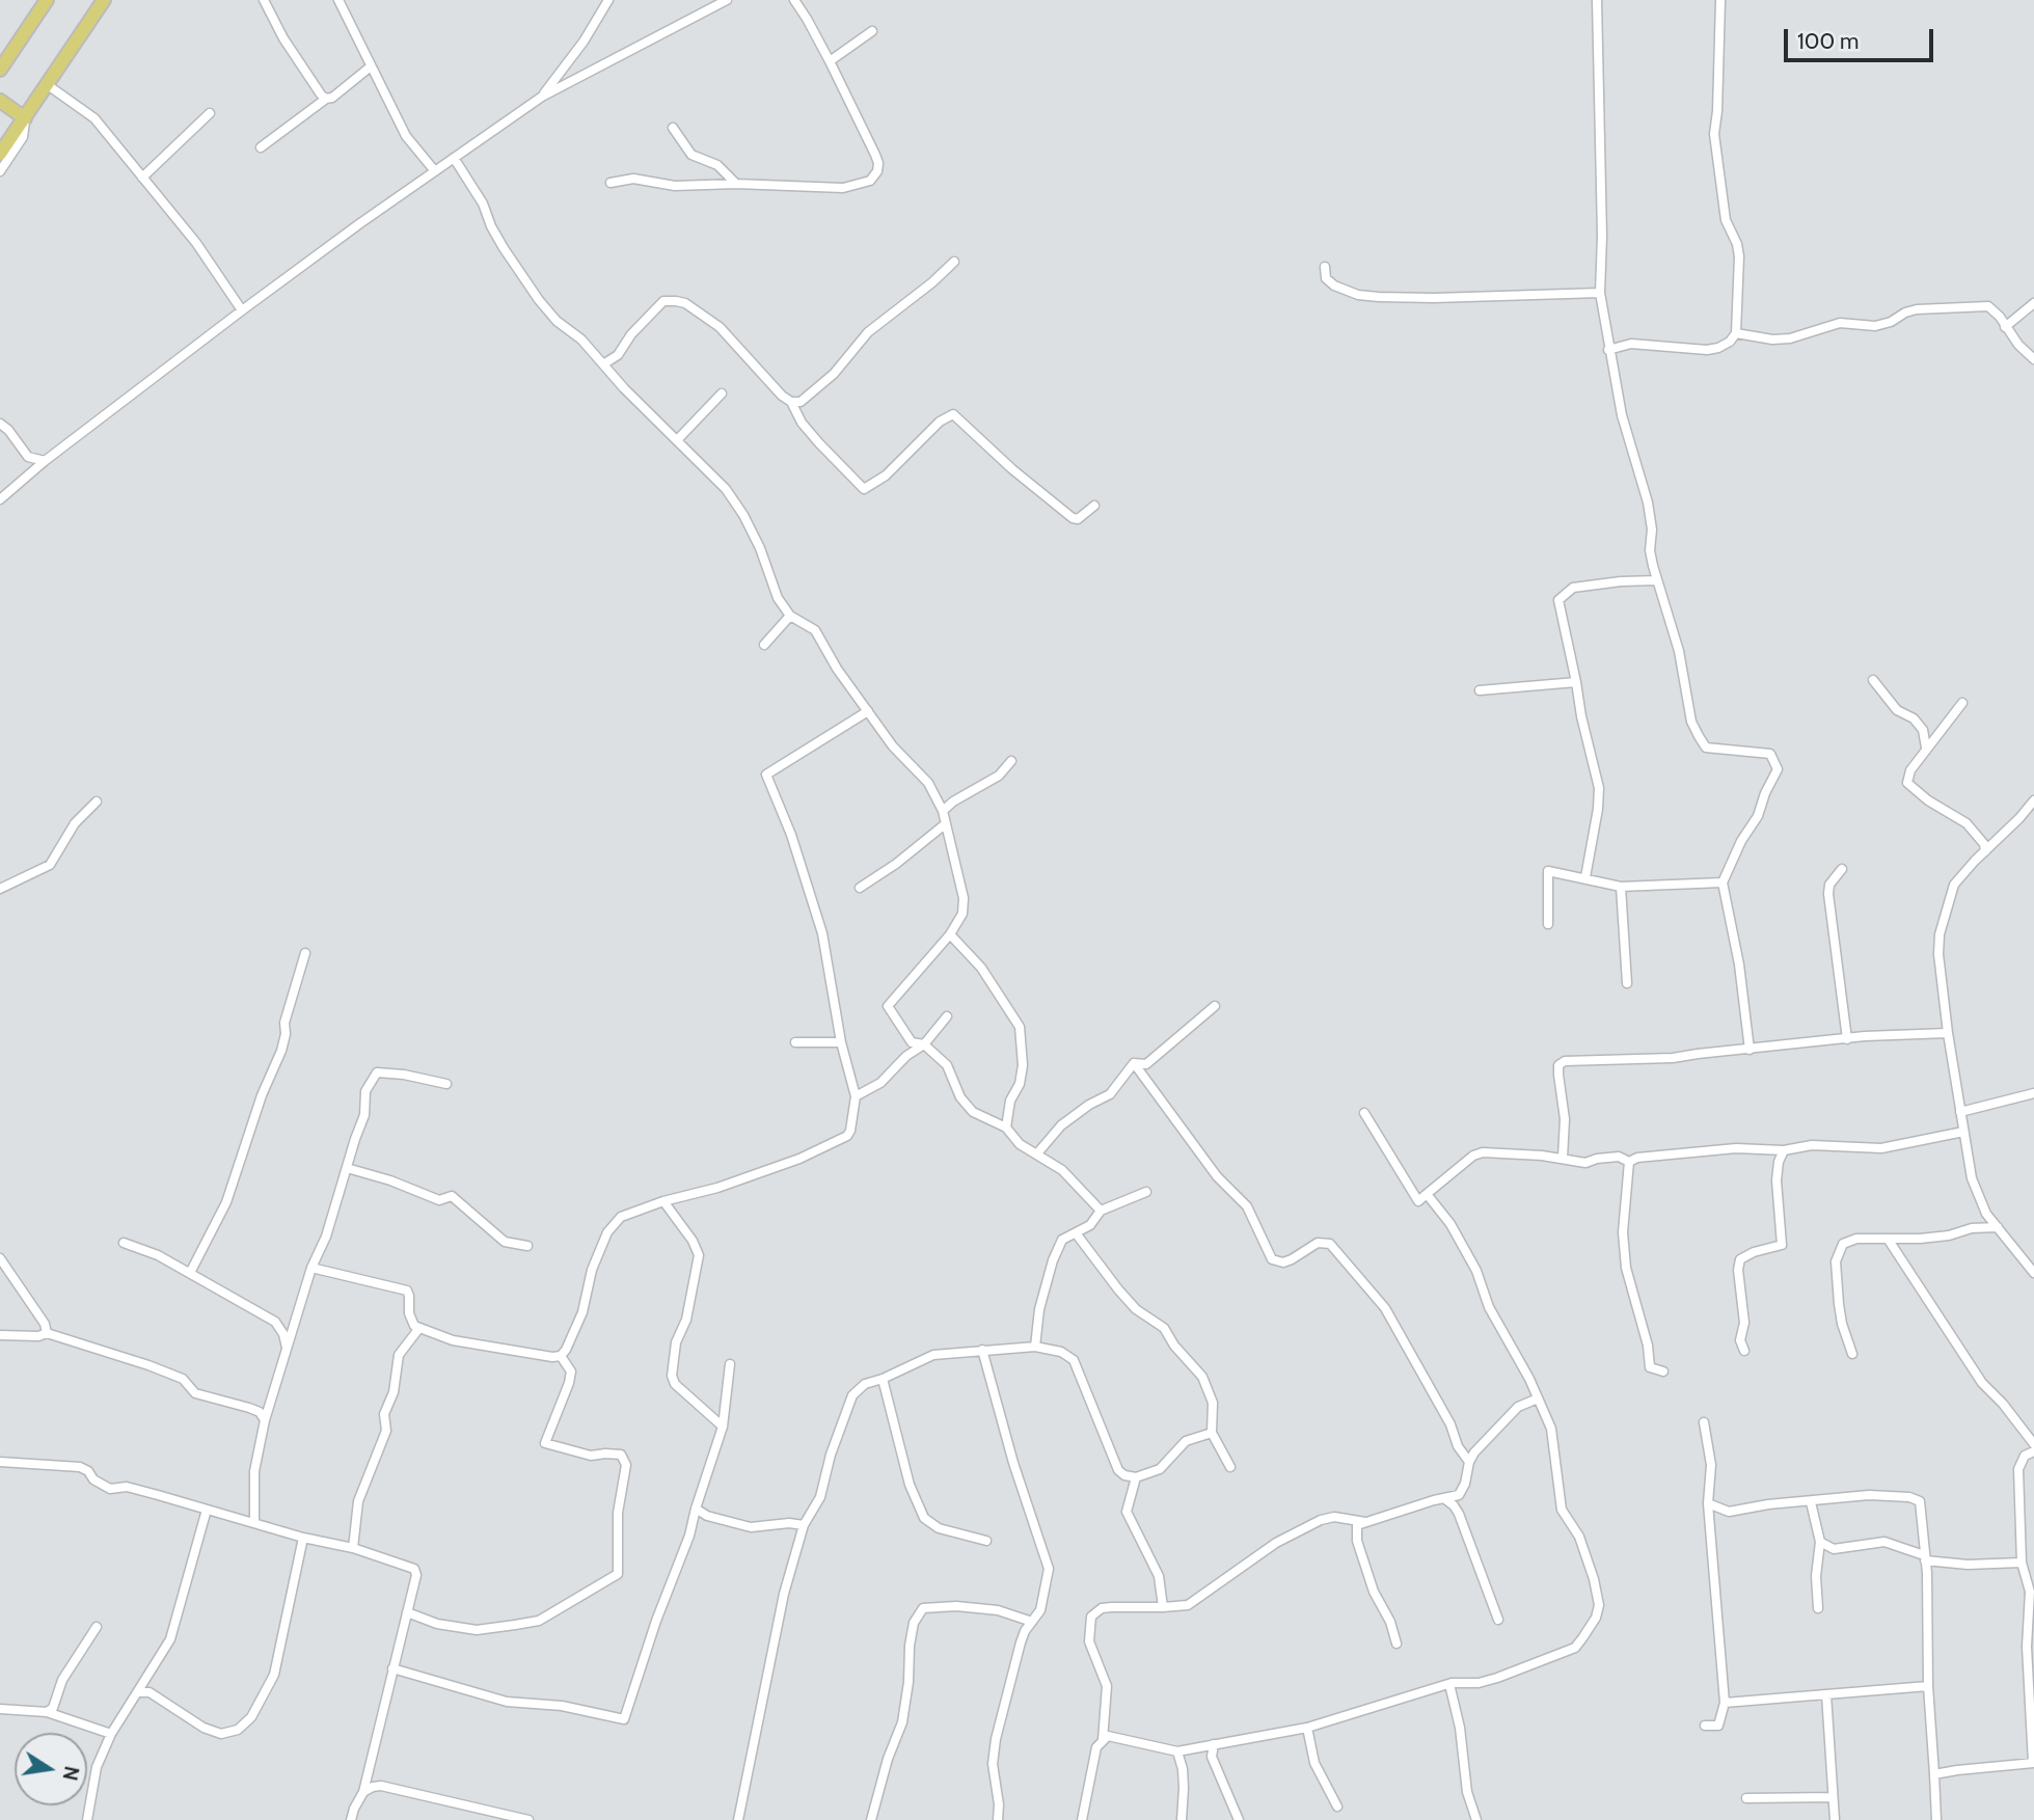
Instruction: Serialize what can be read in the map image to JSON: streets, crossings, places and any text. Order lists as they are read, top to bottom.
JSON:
{
  "scale_bar": "100 m",
  "north": "right"
}
